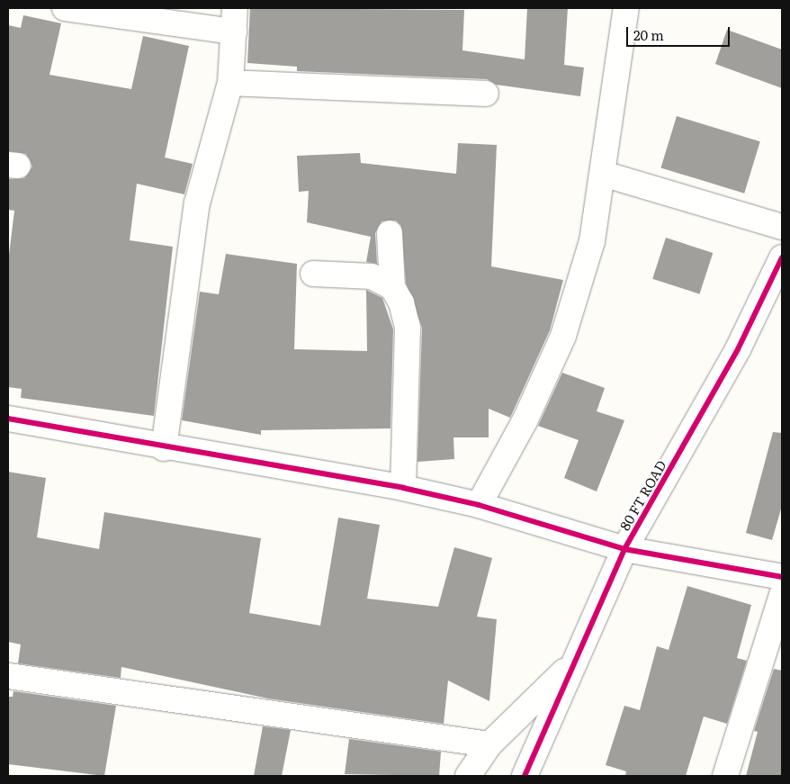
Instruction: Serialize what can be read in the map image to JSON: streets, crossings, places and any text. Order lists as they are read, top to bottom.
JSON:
{
  "streets": {
    "street": ["80 FT ROAD"]
  },
  "scale_bar": "20 m"
}
